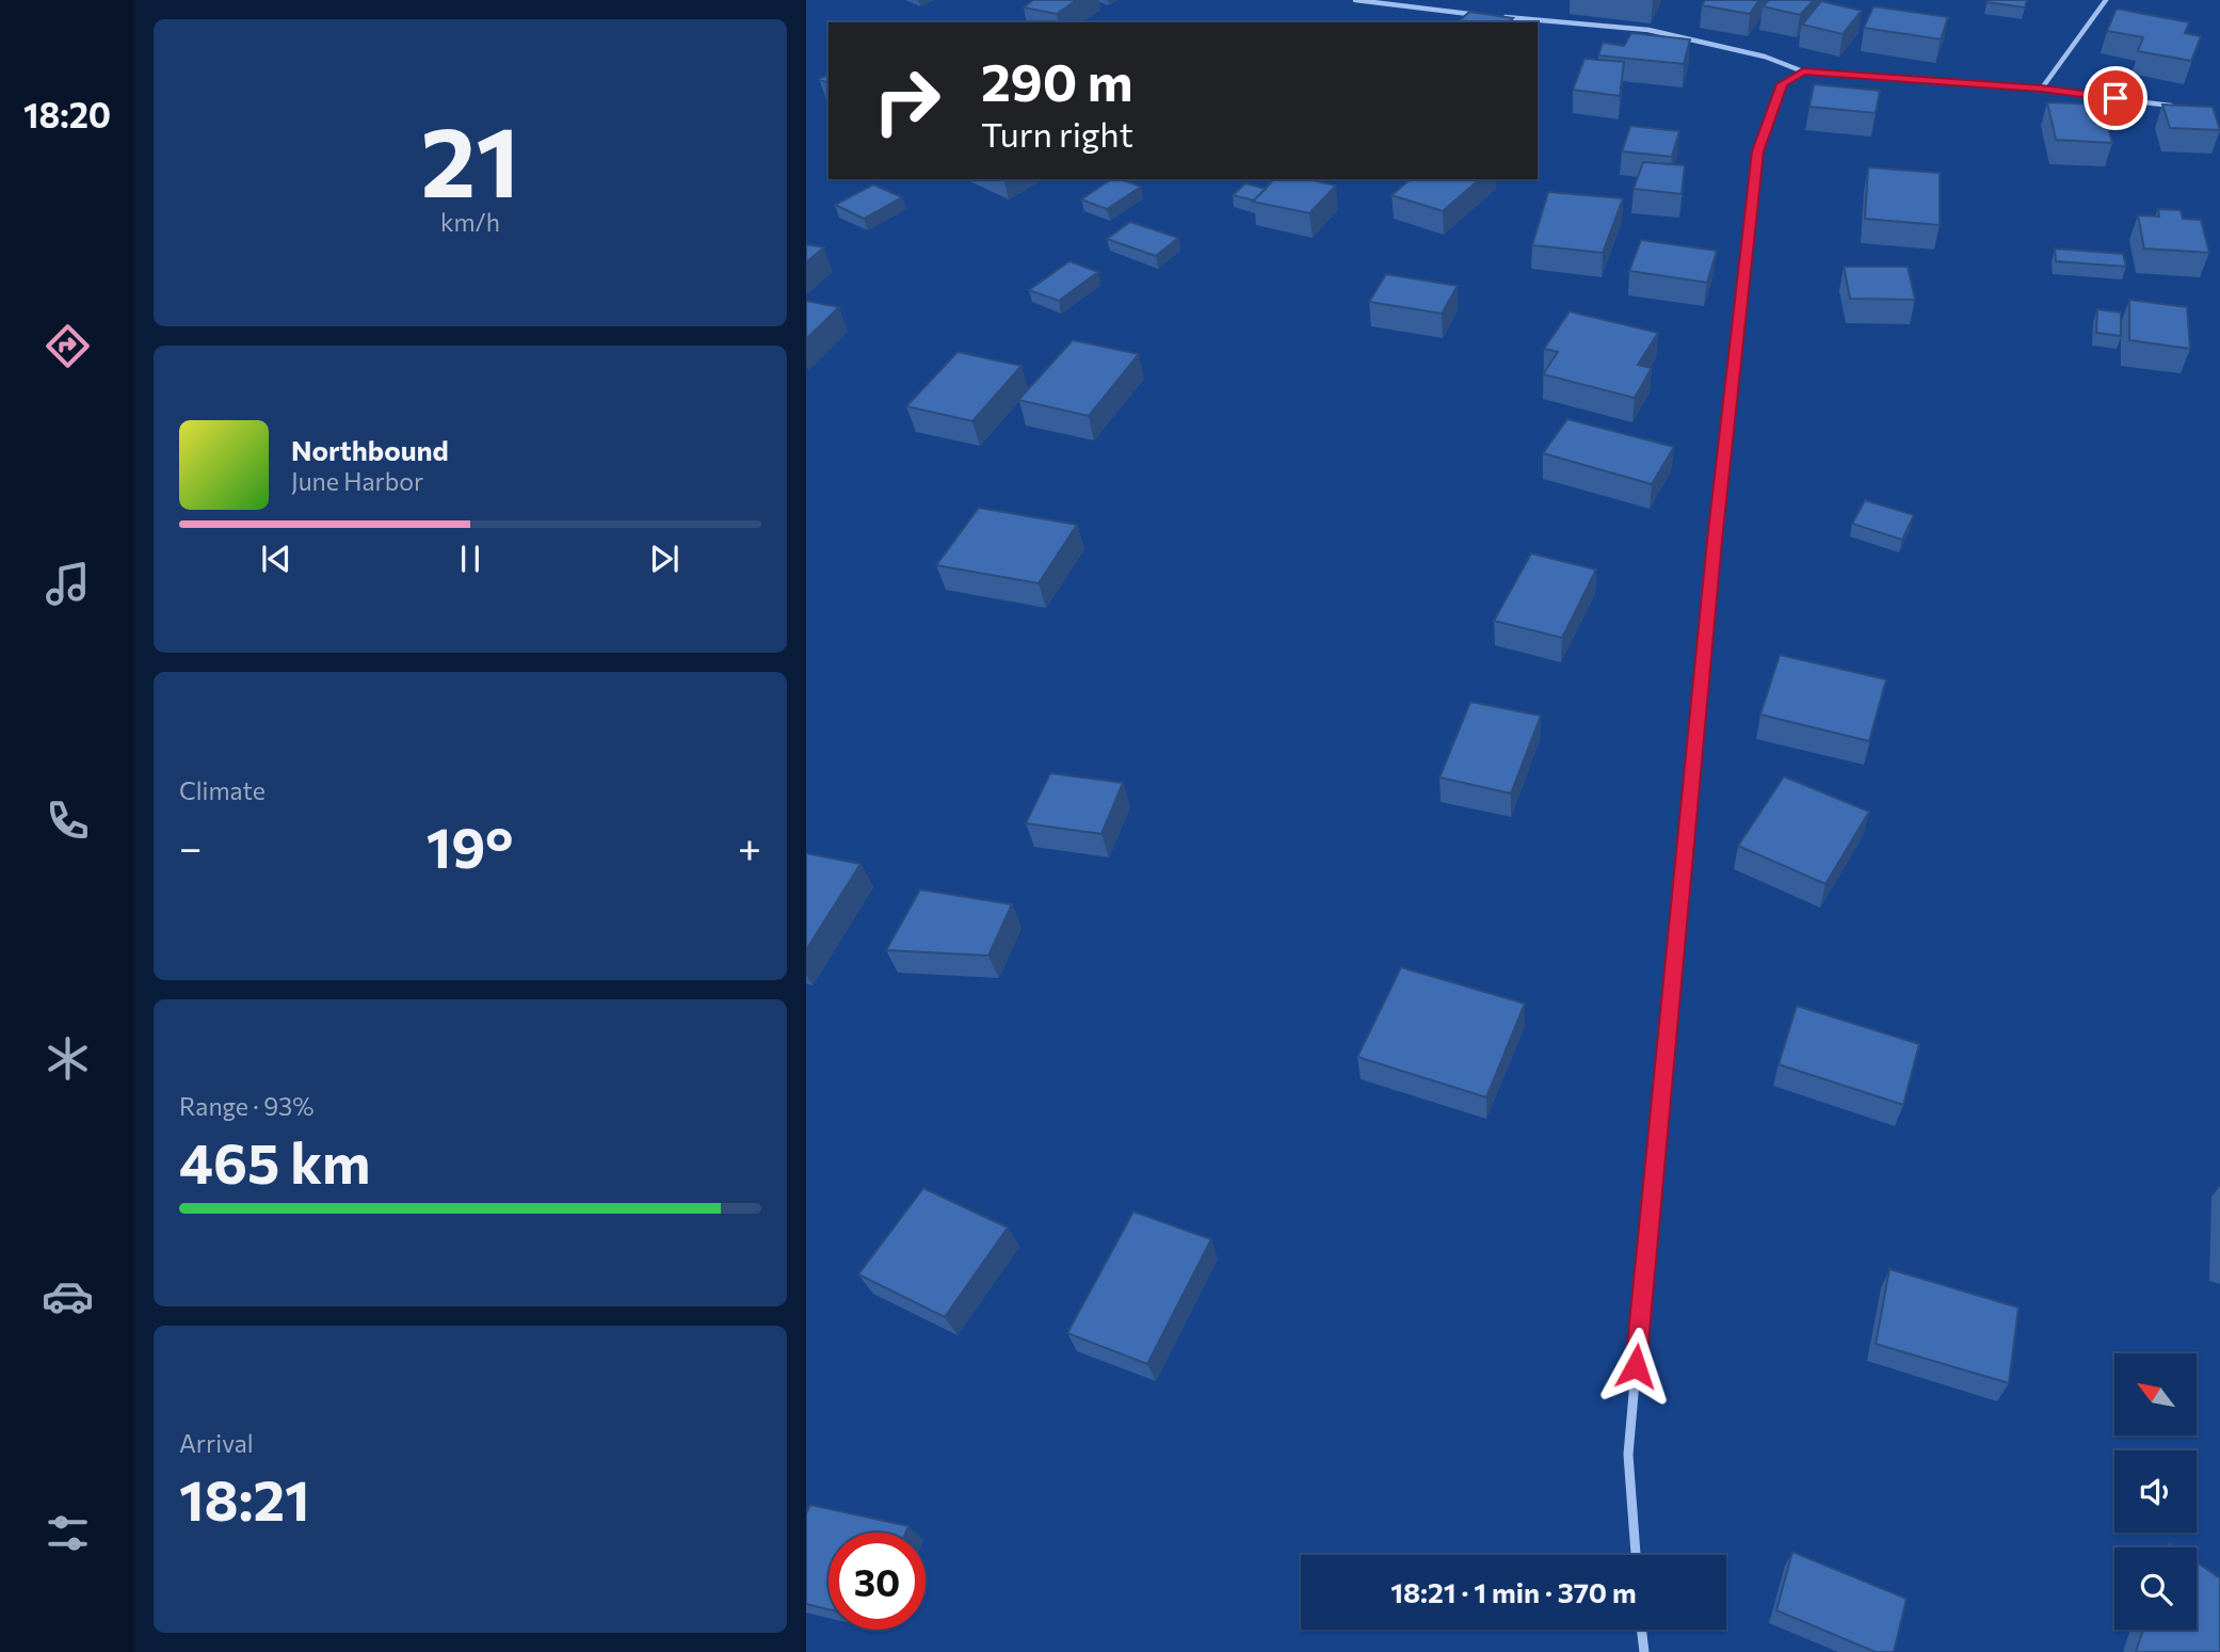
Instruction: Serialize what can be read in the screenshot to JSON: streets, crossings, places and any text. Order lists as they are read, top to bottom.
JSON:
{
  "north": "top left",
  "page": {
    "tabs": "18:20",
    "tile": [
      ["21", "km/h"],
      "Climate",
      ["Range · 93%", "465 km"],
      ["Arrival", "18:21"]
    ],
    "turn": ["290 m", "Turn right"],
    "song": ["Northbound", "June Harbor"],
    "heat": ["−", "19°", "+"],
    "limit": "30",
    "trip": "18:21 · 1 min · 370 m"
  }
}
